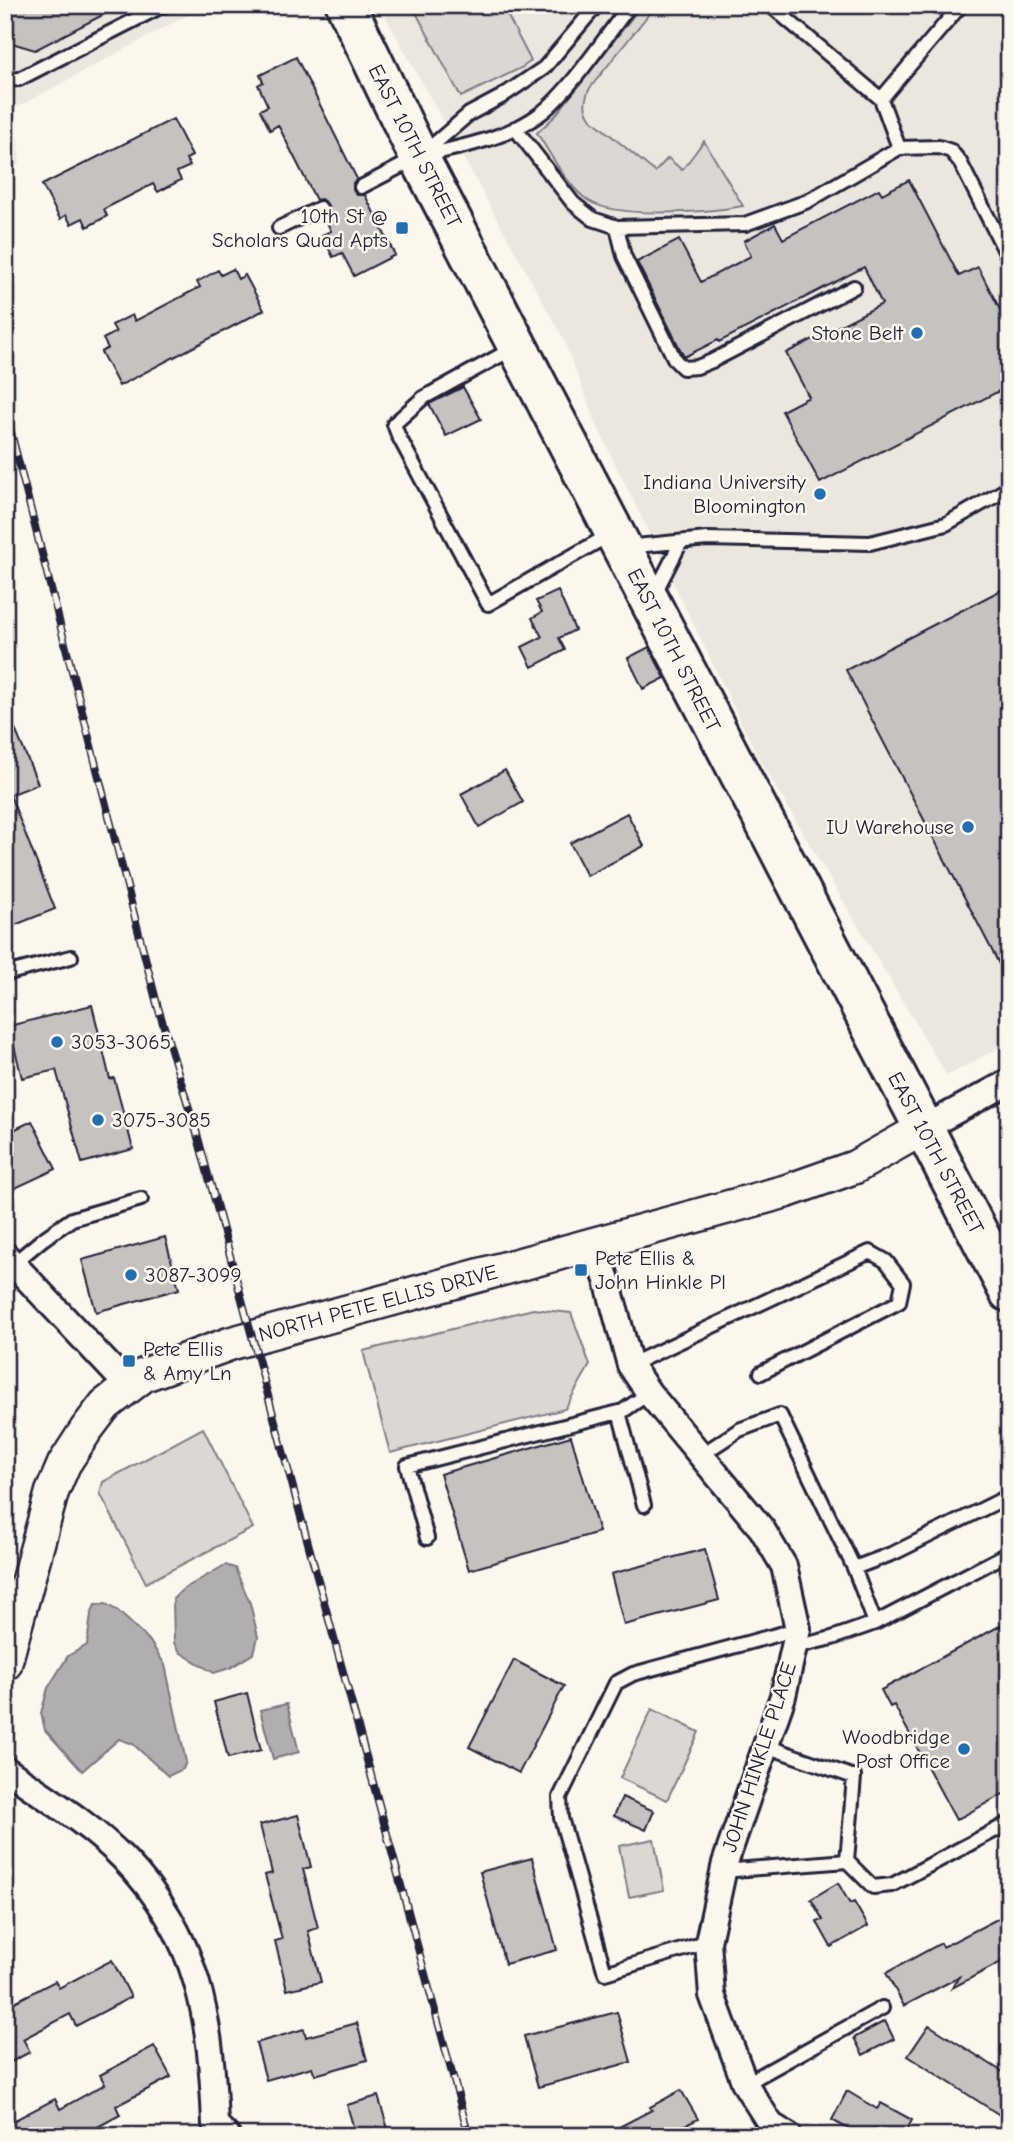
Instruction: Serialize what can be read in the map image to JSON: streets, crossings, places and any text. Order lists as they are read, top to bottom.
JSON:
{
  "streets": {
    "main road": ["EAST 10TH STREET"],
    "street": ["NORTH PETE ELLIS DRIVE", "JOHN HINKLE PLACE"]
  },
  "crossings": [
    ["EAST 10TH STREET", "NORTH PETE ELLIS DRIVE"],
    ["NORTH PETE ELLIS DRIVE", "JOHN HINKLE PLACE"]
  ],
  "places": {
    "transit": ["10th St @ Scholars Quad Apts", "Pete Ellis & John Hinkle Pl", "Pete Ellis & Amy Ln"],
    "other": [
      "Stone Belt",
      "Indiana University Bloomington",
      "IU Warehouse",
      "3053-3065",
      "3075-3085",
      "3087-3099",
      "Woodbridge Post Office"
    ]
  }
}
